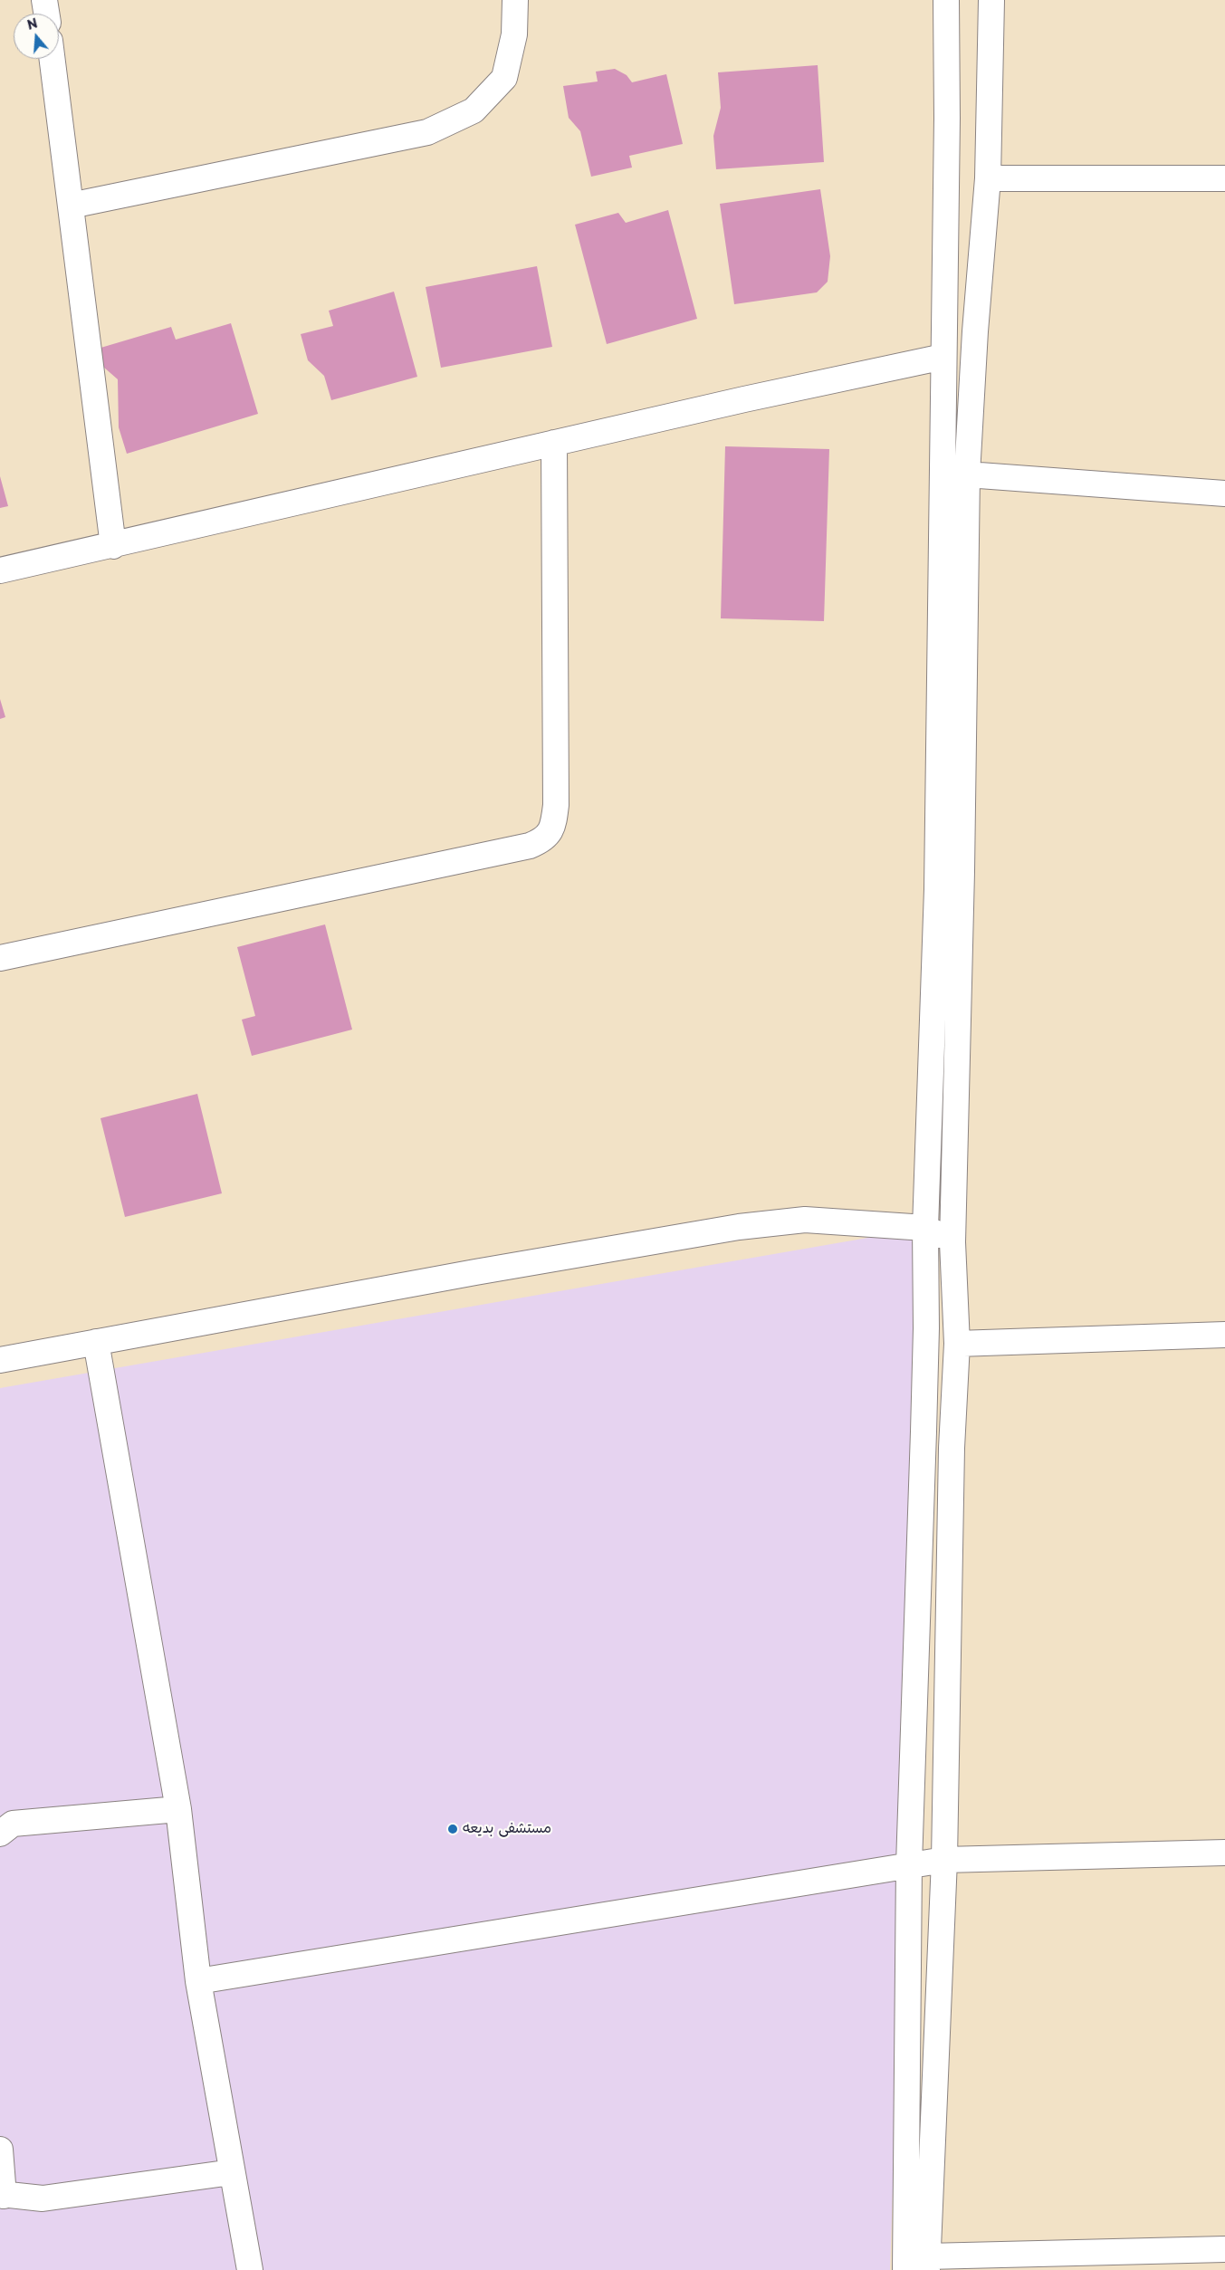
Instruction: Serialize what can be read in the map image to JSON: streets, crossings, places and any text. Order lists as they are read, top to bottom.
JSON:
{
  "places": ["مستشفى بديعه"],
  "north": "top"
}
